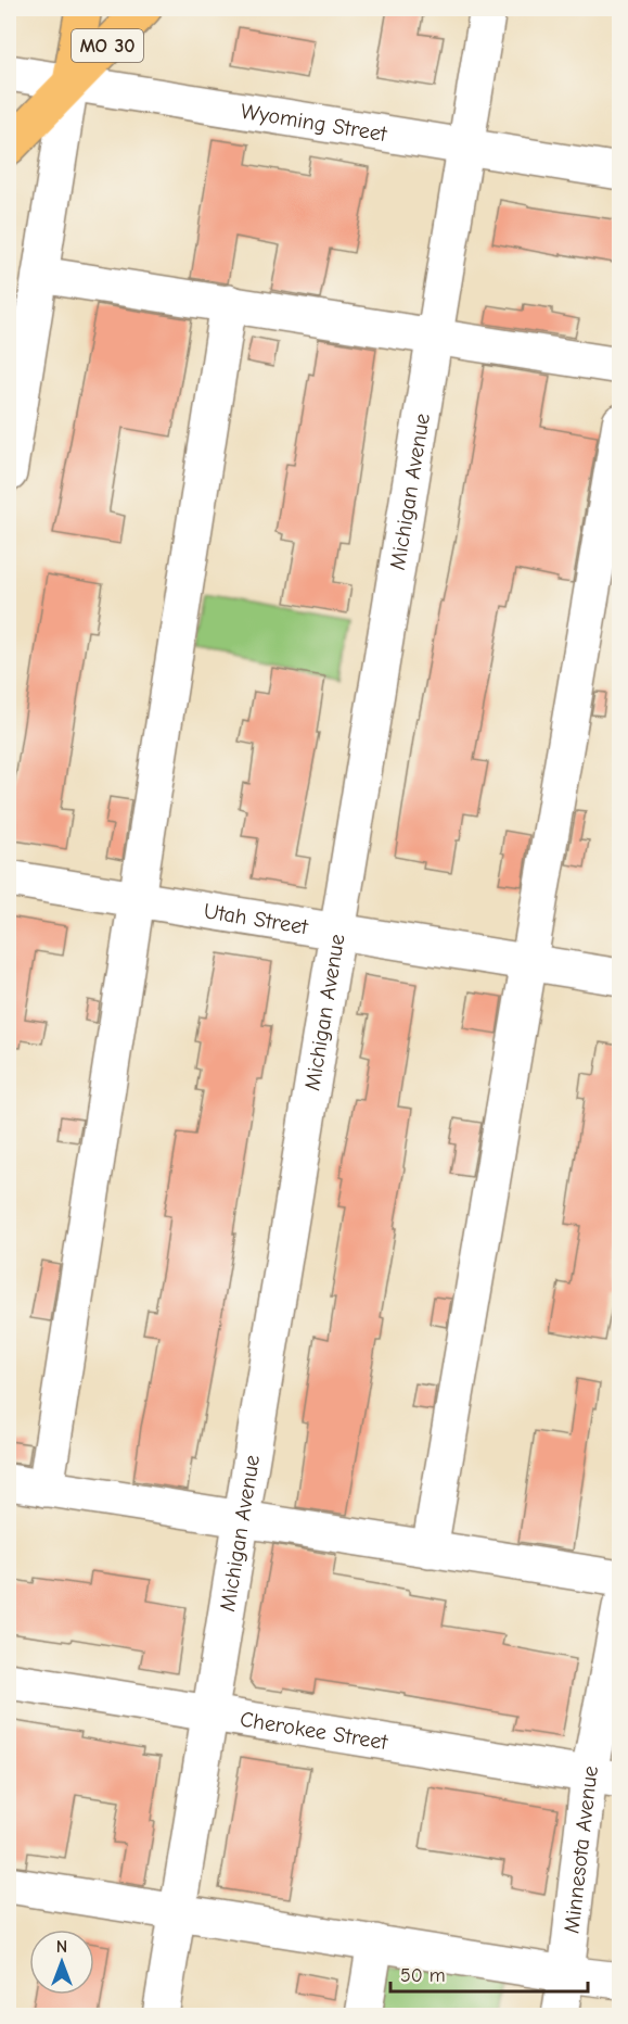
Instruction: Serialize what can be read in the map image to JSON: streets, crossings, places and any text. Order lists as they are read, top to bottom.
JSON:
{
  "streets": {
    "main road": ["MO 30"],
    "street": [
      "Wyoming Street",
      "Michigan Avenue",
      "Utah Street",
      "Cherokee Street",
      "Minnesota Avenue"
    ]
  },
  "crossings": [
    ["MO 30", "Wyoming Street"],
    ["Wyoming Street", "Michigan Avenue"],
    ["Michigan Avenue", "Utah Street"],
    ["Michigan Avenue", "Cherokee Street"],
    ["Cherokee Street", "Minnesota Avenue"]
  ],
  "scale_bar": "50 m",
  "north": "top"
}
